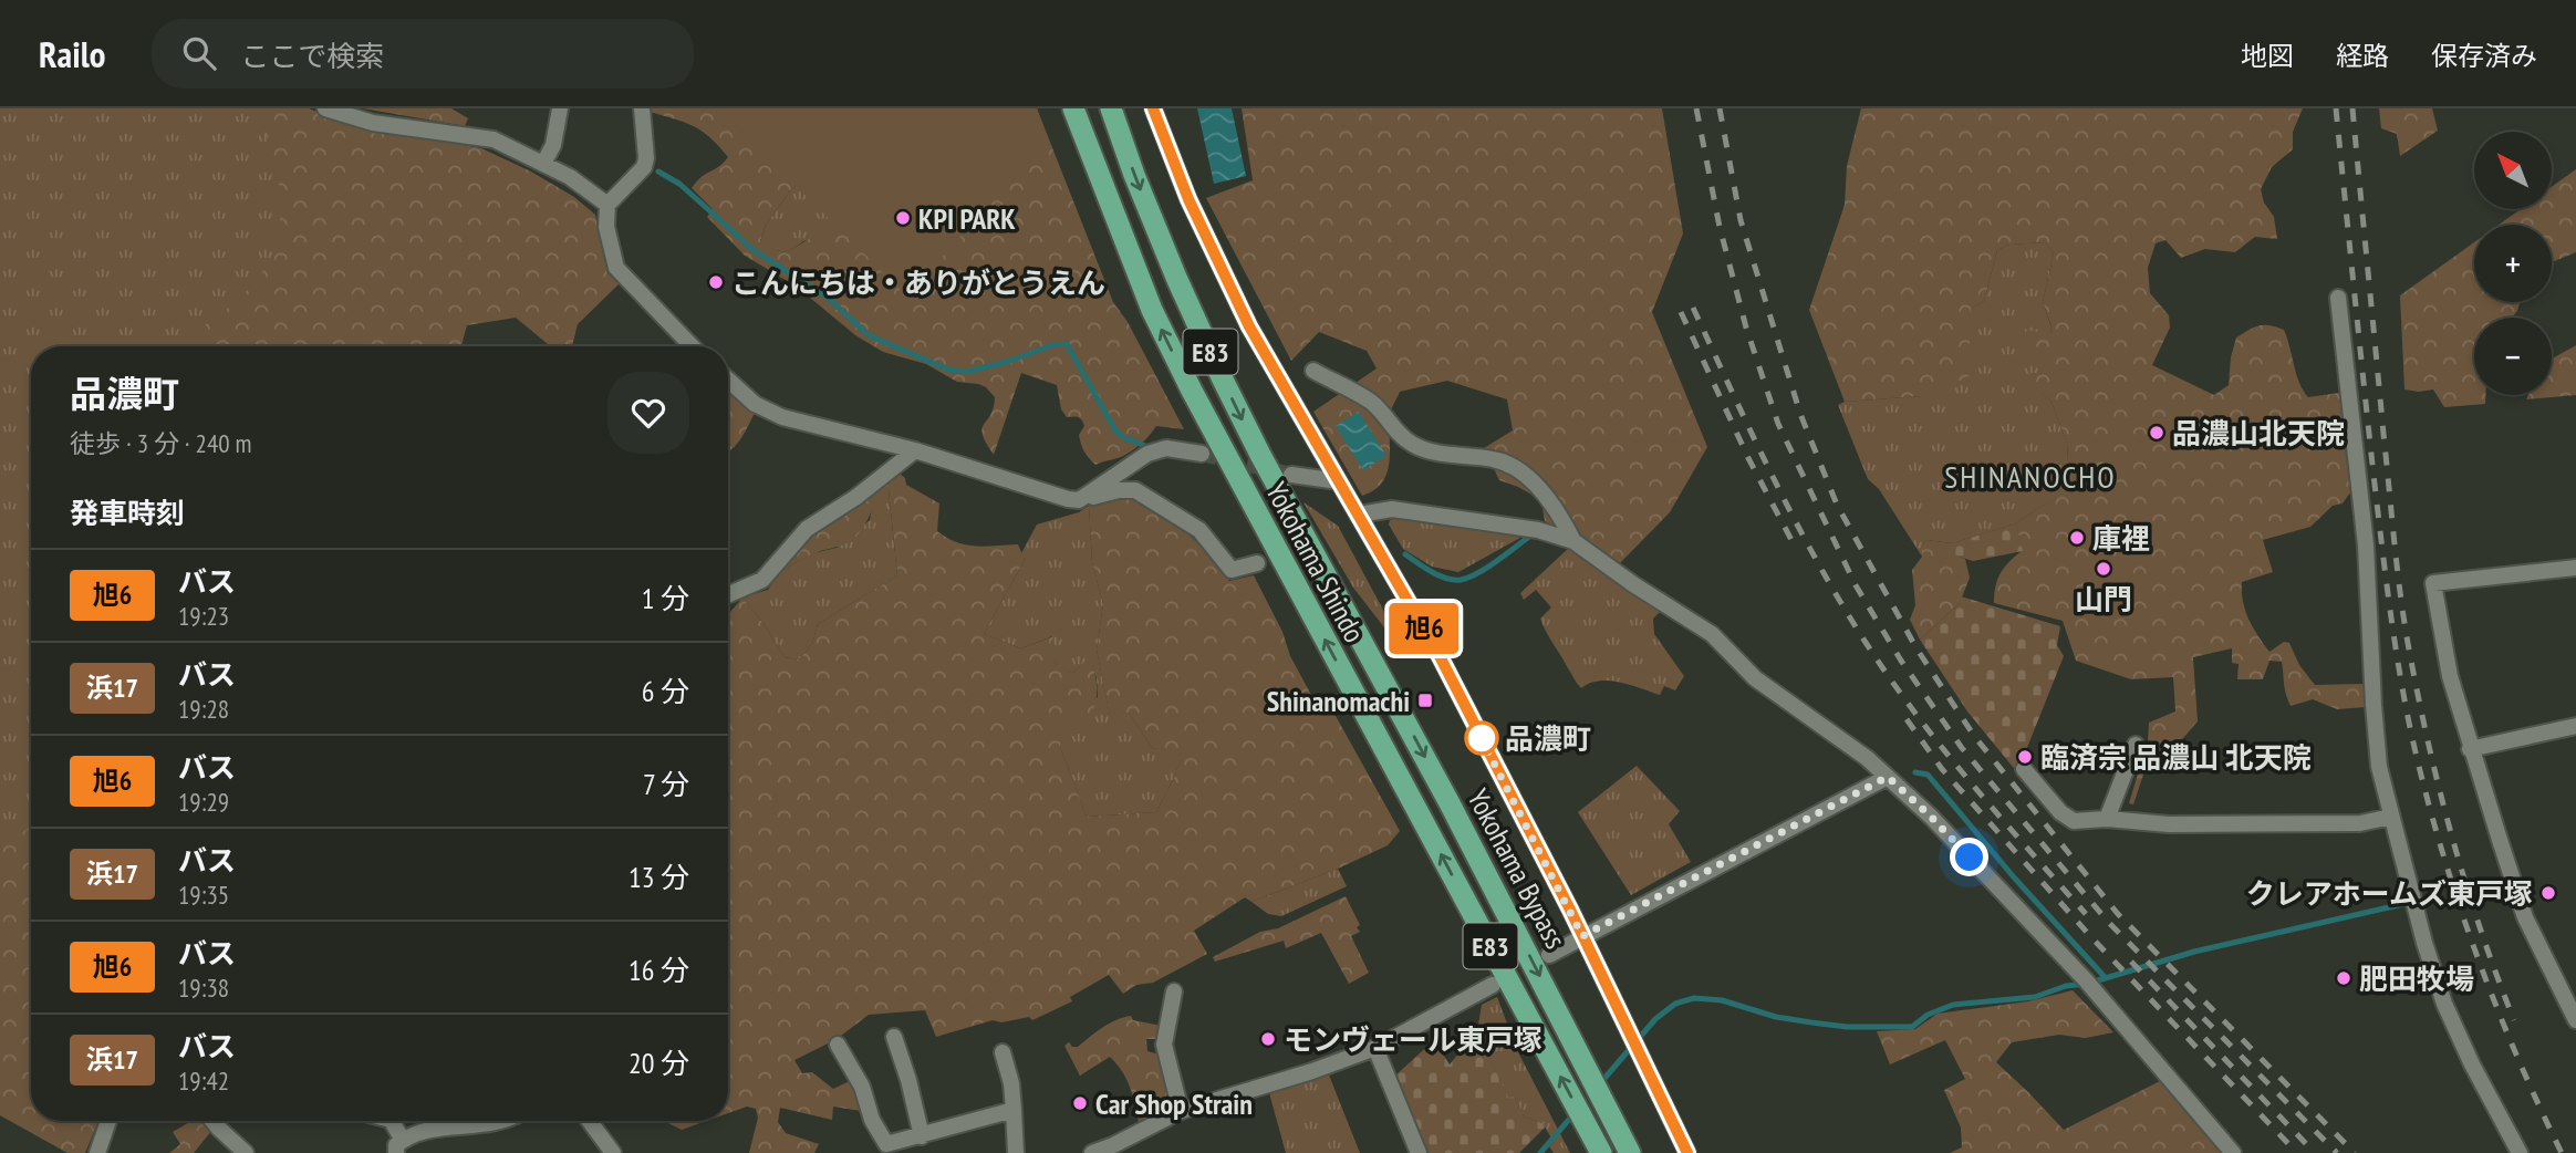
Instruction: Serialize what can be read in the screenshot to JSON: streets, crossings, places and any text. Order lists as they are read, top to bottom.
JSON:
{
  "streets": {
    "highway": ["E83", "Yokohama Shindo", "Yokohama Bypass"]
  },
  "one_way": ["Yokohama Shindo", "Yokohama Bypass"],
  "districts": ["SHINANOCHO"],
  "places": {
    "other": [
      "KPI PARK",
      "こんにちは・ありがとうえん",
      "品濃山北天院",
      "庫裡",
      "山門",
      "品濃町",
      "臨済宗 品濃山 北天院",
      "クレアホームズ東戸塚",
      "肥田牧場",
      "モンヴェール東戸塚",
      "Car Shop Strain"
    ],
    "transit": ["Shinanomachi"]
  },
  "lines": ["bus line 旭6"],
  "north": "top left",
  "page": {
    "header": "Railo",
    "search": "ここで検索",
    "nav": ["地図", "経路", "保存済み"],
    "on_map": "旭6",
    "map_buttons": ["+", "−"],
    "heading": [
      ["品濃町", "徒歩 · 3 分 · 240 m"],
      "発車時刻"
    ],
    "list": [
      {
        "mark": "旭6",
        "name": "バス",
        "note": "19:23",
        "value": "1 分"
      },
      {
        "mark": "浜17",
        "name": "バス",
        "note": "19:28",
        "value": "6 分"
      },
      {
        "mark": "旭6",
        "name": "バス",
        "note": "19:29",
        "value": "7 分"
      },
      {
        "mark": "浜17",
        "name": "バス",
        "note": "19:35",
        "value": "13 分"
      },
      {
        "mark": "旭6",
        "name": "バス",
        "note": "19:38",
        "value": "16 分"
      },
      {
        "mark": "浜17",
        "name": "バス",
        "note": "19:42",
        "value": "20 分"
      }
    ]
  }
}
